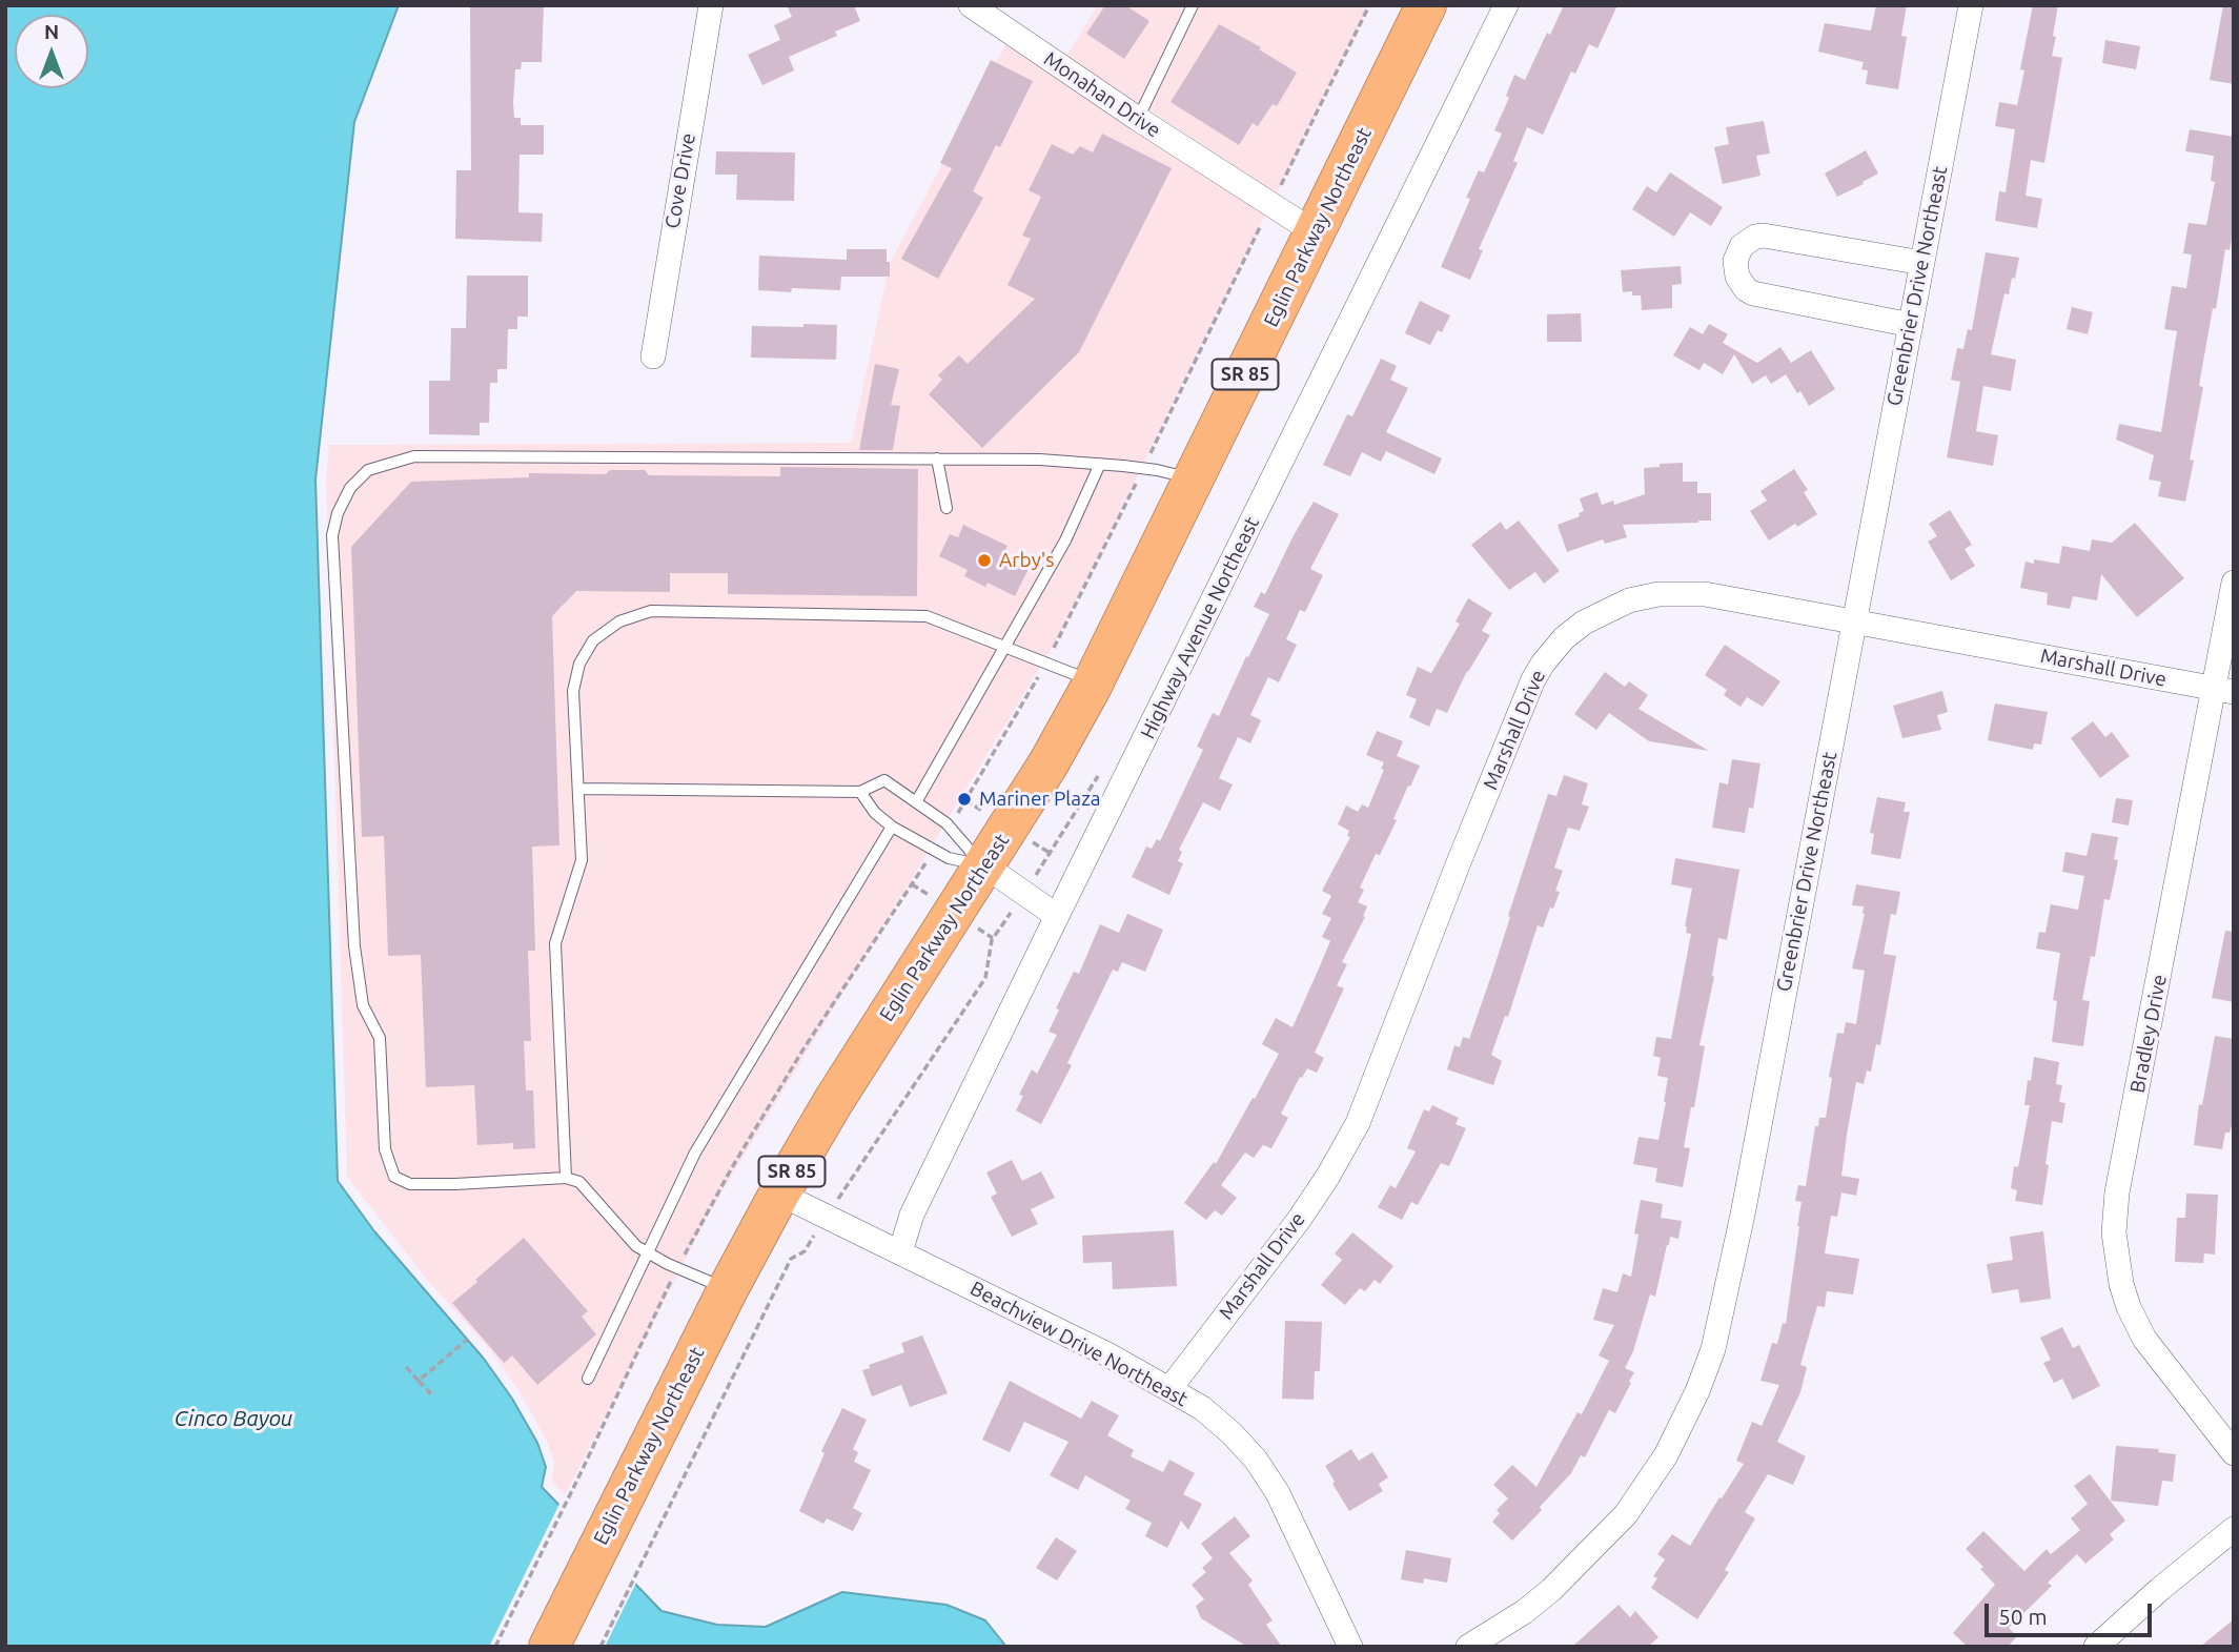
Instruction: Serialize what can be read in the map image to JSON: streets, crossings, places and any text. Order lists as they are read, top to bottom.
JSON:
{
  "streets": {
    "highway": ["Eglin Parkway Northeast", "SR 85"],
    "street": [
      "Monahan Drive",
      "Cove Drive",
      "Greenbrier Drive Northeast",
      "Highway Avenue Northeast",
      "Marshall Drive",
      "Bradley Drive",
      "Beachview Drive Northeast"
    ]
  },
  "crossings": [
    ["Monahan Drive", "Eglin Parkway Northeast"],
    ["Eglin Parkway Northeast", "Beachview Drive Northeast"],
    ["Greenbrier Drive Northeast", "Marshall Drive"],
    ["Highway Avenue Northeast", "Beachview Drive Northeast"],
    ["Marshall Drive", "Bradley Drive"],
    ["Marshall Drive", "Beachview Drive Northeast"]
  ],
  "water": ["Cinco Bayou"],
  "places": ["Arby's", "Mariner Plaza"],
  "scale_bar": "50 m",
  "north": "top"
}
